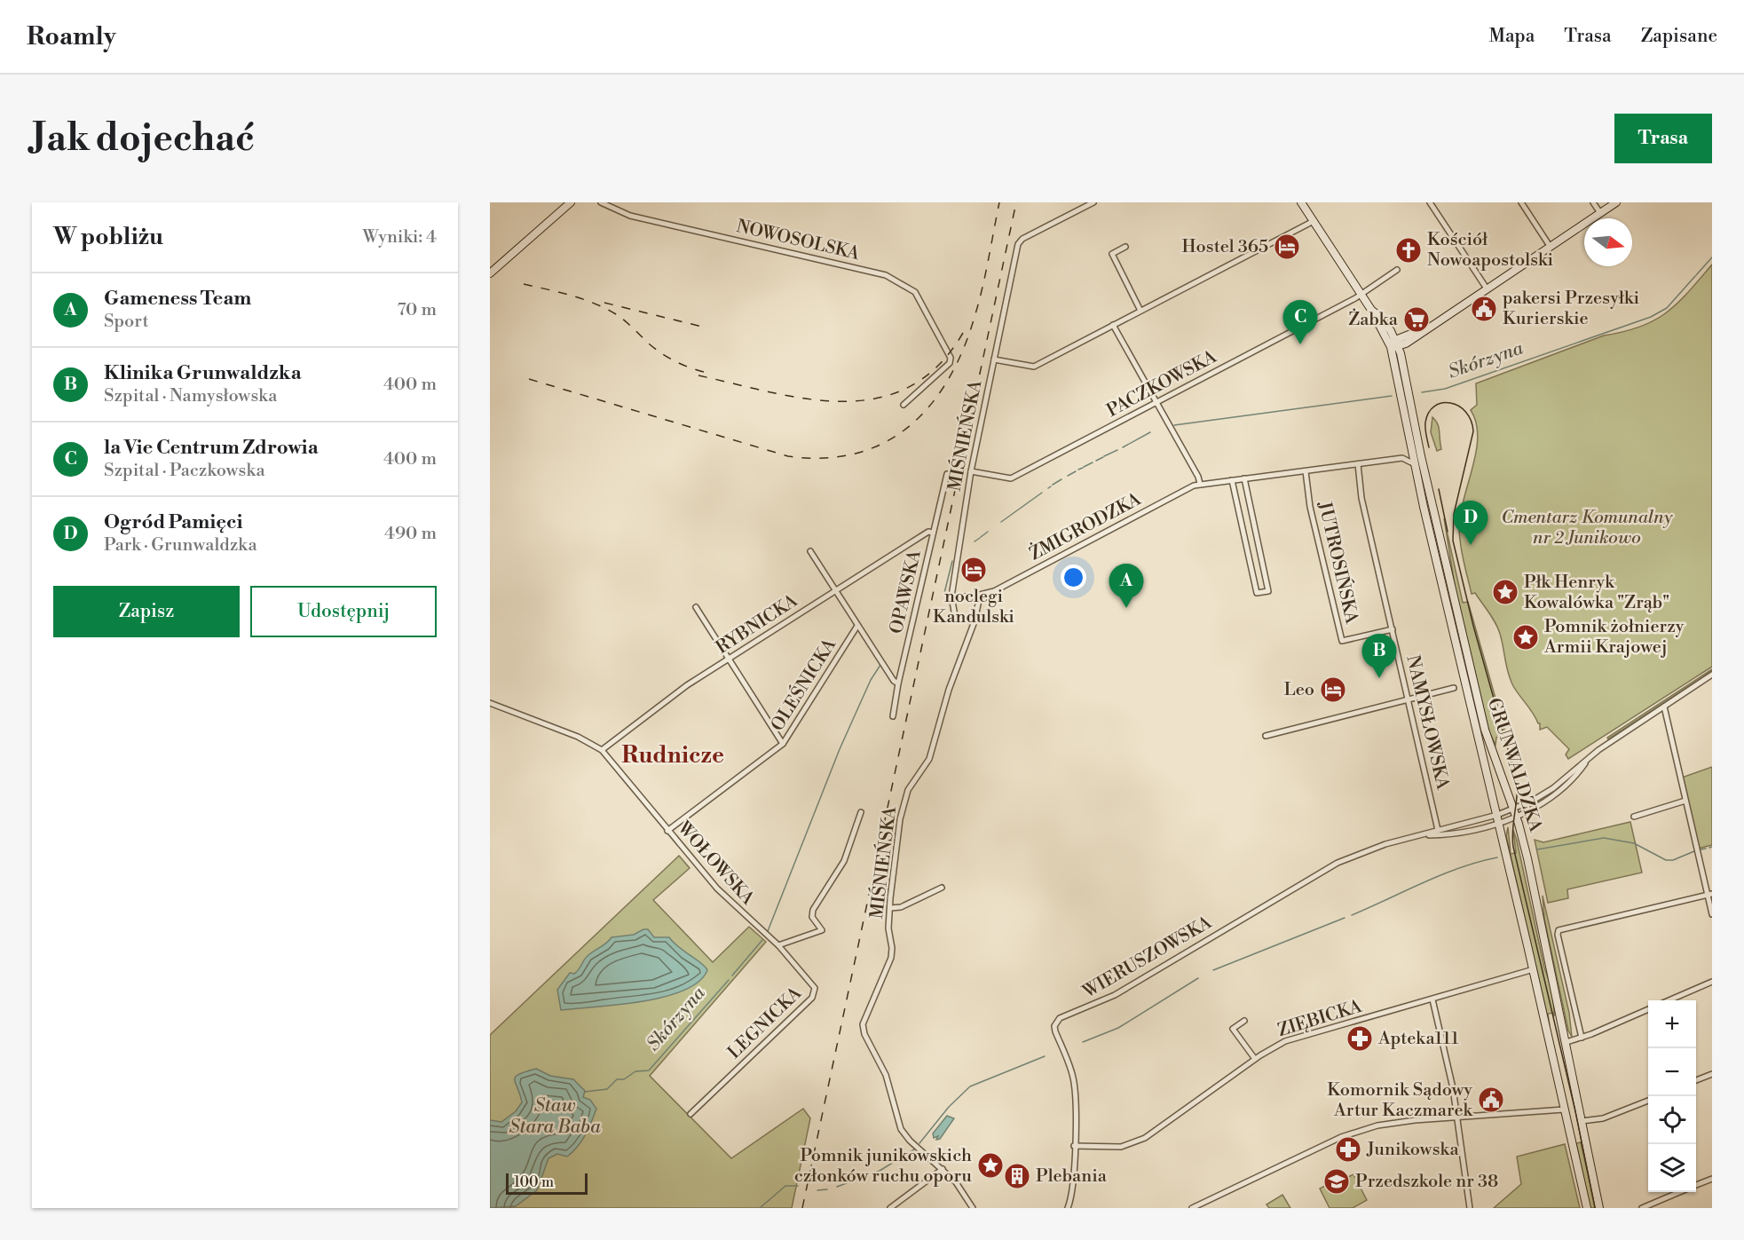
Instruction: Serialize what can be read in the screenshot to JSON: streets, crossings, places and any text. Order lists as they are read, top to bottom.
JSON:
{
  "streets": {
    "street": [
      "NOWOSOLSKA",
      "PACZKOWSKA",
      "MIŚNIEŃSKA",
      "ŻMIGRODZKA",
      "JUTROSIŃSKA",
      "OPAWSKA",
      "RYBNICKA",
      "OLEŚNICKA",
      "NAMYSŁOWSKA",
      "GRUNWALDZKA",
      "WOŁOWSKA",
      "WIERUSZOWSKA",
      "ZIĘBICKA",
      "LEGNICKA"
    ]
  },
  "crossings": [
    ["PACZKOWSKA", "MIŚNIEŃSKA"],
    ["PACZKOWSKA", "GRUNWALDZKA"],
    ["MIŚNIEŃSKA", "ŻMIGRODZKA"],
    ["ŻMIGRODZKA", "JUTROSIŃSKA"],
    ["ŻMIGRODZKA", "NAMYSŁOWSKA"],
    ["JUTROSIŃSKA", "NAMYSŁOWSKA"],
    ["OPAWSKA", "RYBNICKA"],
    ["RYBNICKA", "WOŁOWSKA"],
    ["OLEŚNICKA", "WOŁOWSKA"],
    ["NAMYSŁOWSKA", "WIERUSZOWSKA"],
    ["GRUNWALDZKA", "WIERUSZOWSKA"],
    ["GRUNWALDZKA", "ZIĘBICKA"],
    ["WOŁOWSKA", "LEGNICKA"],
    ["WIERUSZOWSKA", "ZIĘBICKA"]
  ],
  "districts": ["Rudnicze"],
  "water": ["Skórzyna", "Staw Stara Baba"],
  "parks": ["Cmentarz Komunalny nr 2 Junikowo"],
  "places": {
    "hotel": ["Hostel 365", "noclegi Kandulski", "Leo"],
    "church": ["Kościół Nowoapostolski"],
    "public building": ["pakersi Przesyłki Kurierskie", "Komornik Sądowy Artur Kaczmarek"],
    "supermarket": ["Żabka"],
    "place": ["Płk Henryk Kowalówka \"Zrąb\"", "Pomnik żołnierzy Armii Krajowej", "Pomnik junikowskich członków ruchu oporu"],
    "pharmacy": ["Apteka111", "Junikowska"],
    "building": ["Plebania"],
    "school or university": ["Przedszkole nr 38"]
  },
  "scale_bar": "100 m",
  "north": "right",
  "page": {
    "header": "Roamly",
    "nav": ["Mapa", "Trasa", "Zapisane"],
    "buttons": [
      "Trasa",
      ["Zapisz", "Udostępnij"]
    ],
    "title": "Jak dojechać",
    "heading": ["W pobliżu", "Wyniki: 4"],
    "list": [
      {
        "mark": "A",
        "name": "Gameness Team",
        "note": "Sport",
        "value": "70 m"
      },
      {
        "mark": "B",
        "name": "Klinika Grunwaldzka",
        "note": "Szpital · Namysłowska",
        "value": "400 m"
      },
      {
        "mark": "C",
        "name": "la Vie Centrum Zdrowia",
        "note": "Szpital · Paczkowska",
        "value": "400 m"
      },
      {
        "mark": "D",
        "name": "Ogród Pamięci",
        "note": "Park · Grunwaldzka",
        "value": "490 m"
      }
    ],
    "pins": [
      "C",
      "D",
      "A",
      "B"
    ],
    "map_buttons": ["+", "−"],
    "scale": "100 m"
  }
}
